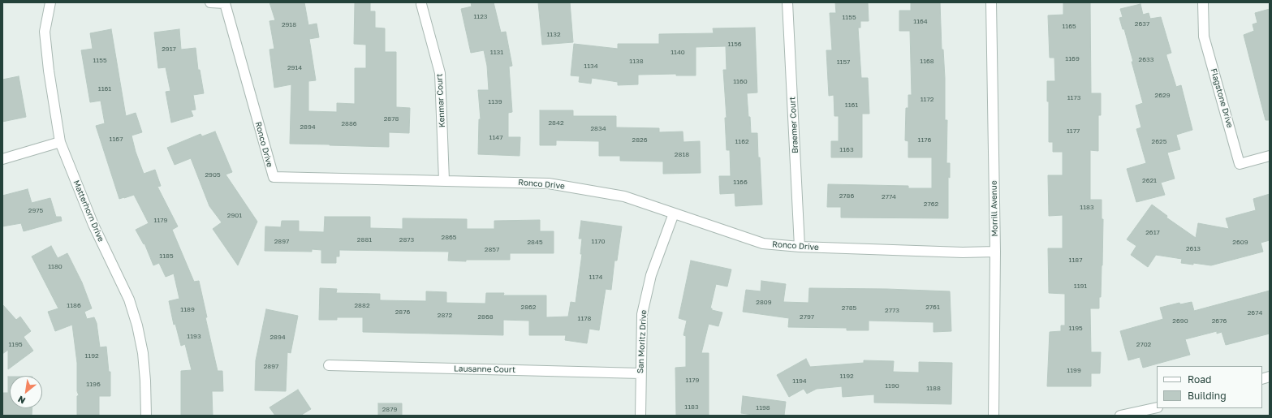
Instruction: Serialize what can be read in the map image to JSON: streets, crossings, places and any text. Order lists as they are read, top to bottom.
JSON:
{
  "streets": {
    "street": [
      "Flagstone Drive",
      "Kenmar Court",
      "Braemer Court",
      "Ronco Drive",
      "Morrill Avenue",
      "Matterhorn Drive",
      "San Moritz Drive",
      "Lausanne Court"
    ]
  },
  "crossings": [
    ["Kenmar Court", "Ronco Drive"],
    ["Braemer Court", "Ronco Drive"],
    ["Ronco Drive", "Morrill Avenue"],
    ["Ronco Drive", "San Moritz Drive"],
    ["San Moritz Drive", "Lausanne Court"]
  ],
  "house_numbers": [
    "1123",
    "1155",
    "1164",
    "2637",
    "2918",
    "1165",
    "1132",
    "1156",
    "2917",
    "1131",
    "1140",
    "1169",
    "2633",
    "1155",
    "1138",
    "1168",
    "1157",
    "1134",
    "2914",
    "1160",
    "1161",
    "2629",
    "1173",
    "1172",
    "1139",
    "1161",
    "2878",
    "2842",
    "2886",
    "2894",
    "2834",
    "1177",
    "1147",
    "1167",
    "2826",
    "1176",
    "1162",
    "2625",
    "1163",
    "2818",
    "2905",
    "2621",
    "1166",
    "2786",
    "2774",
    "2762",
    "1183",
    "2975",
    "2901",
    "1179",
    "2617",
    "2865",
    "2881",
    "2873",
    "2897",
    "1170",
    "2845",
    "2609",
    "2613",
    "2857",
    "1185",
    "1187",
    "1180",
    "1174",
    "1191",
    "2809",
    "1186",
    "2882",
    "2862",
    "2761",
    "2785",
    "1189",
    "2773",
    "2876",
    "2674",
    "2872",
    "2868",
    "2797",
    "1178",
    "2690",
    "2676",
    "1195",
    "1193",
    "2894",
    "1195",
    "2702",
    "1192",
    "2897",
    "1199",
    "1192",
    "1179",
    "1194",
    "1196",
    "1190",
    "1188",
    "1183",
    "1198",
    "2879"
  ],
  "legend": ["Road", "Building"],
  "north": "bottom left"
}
